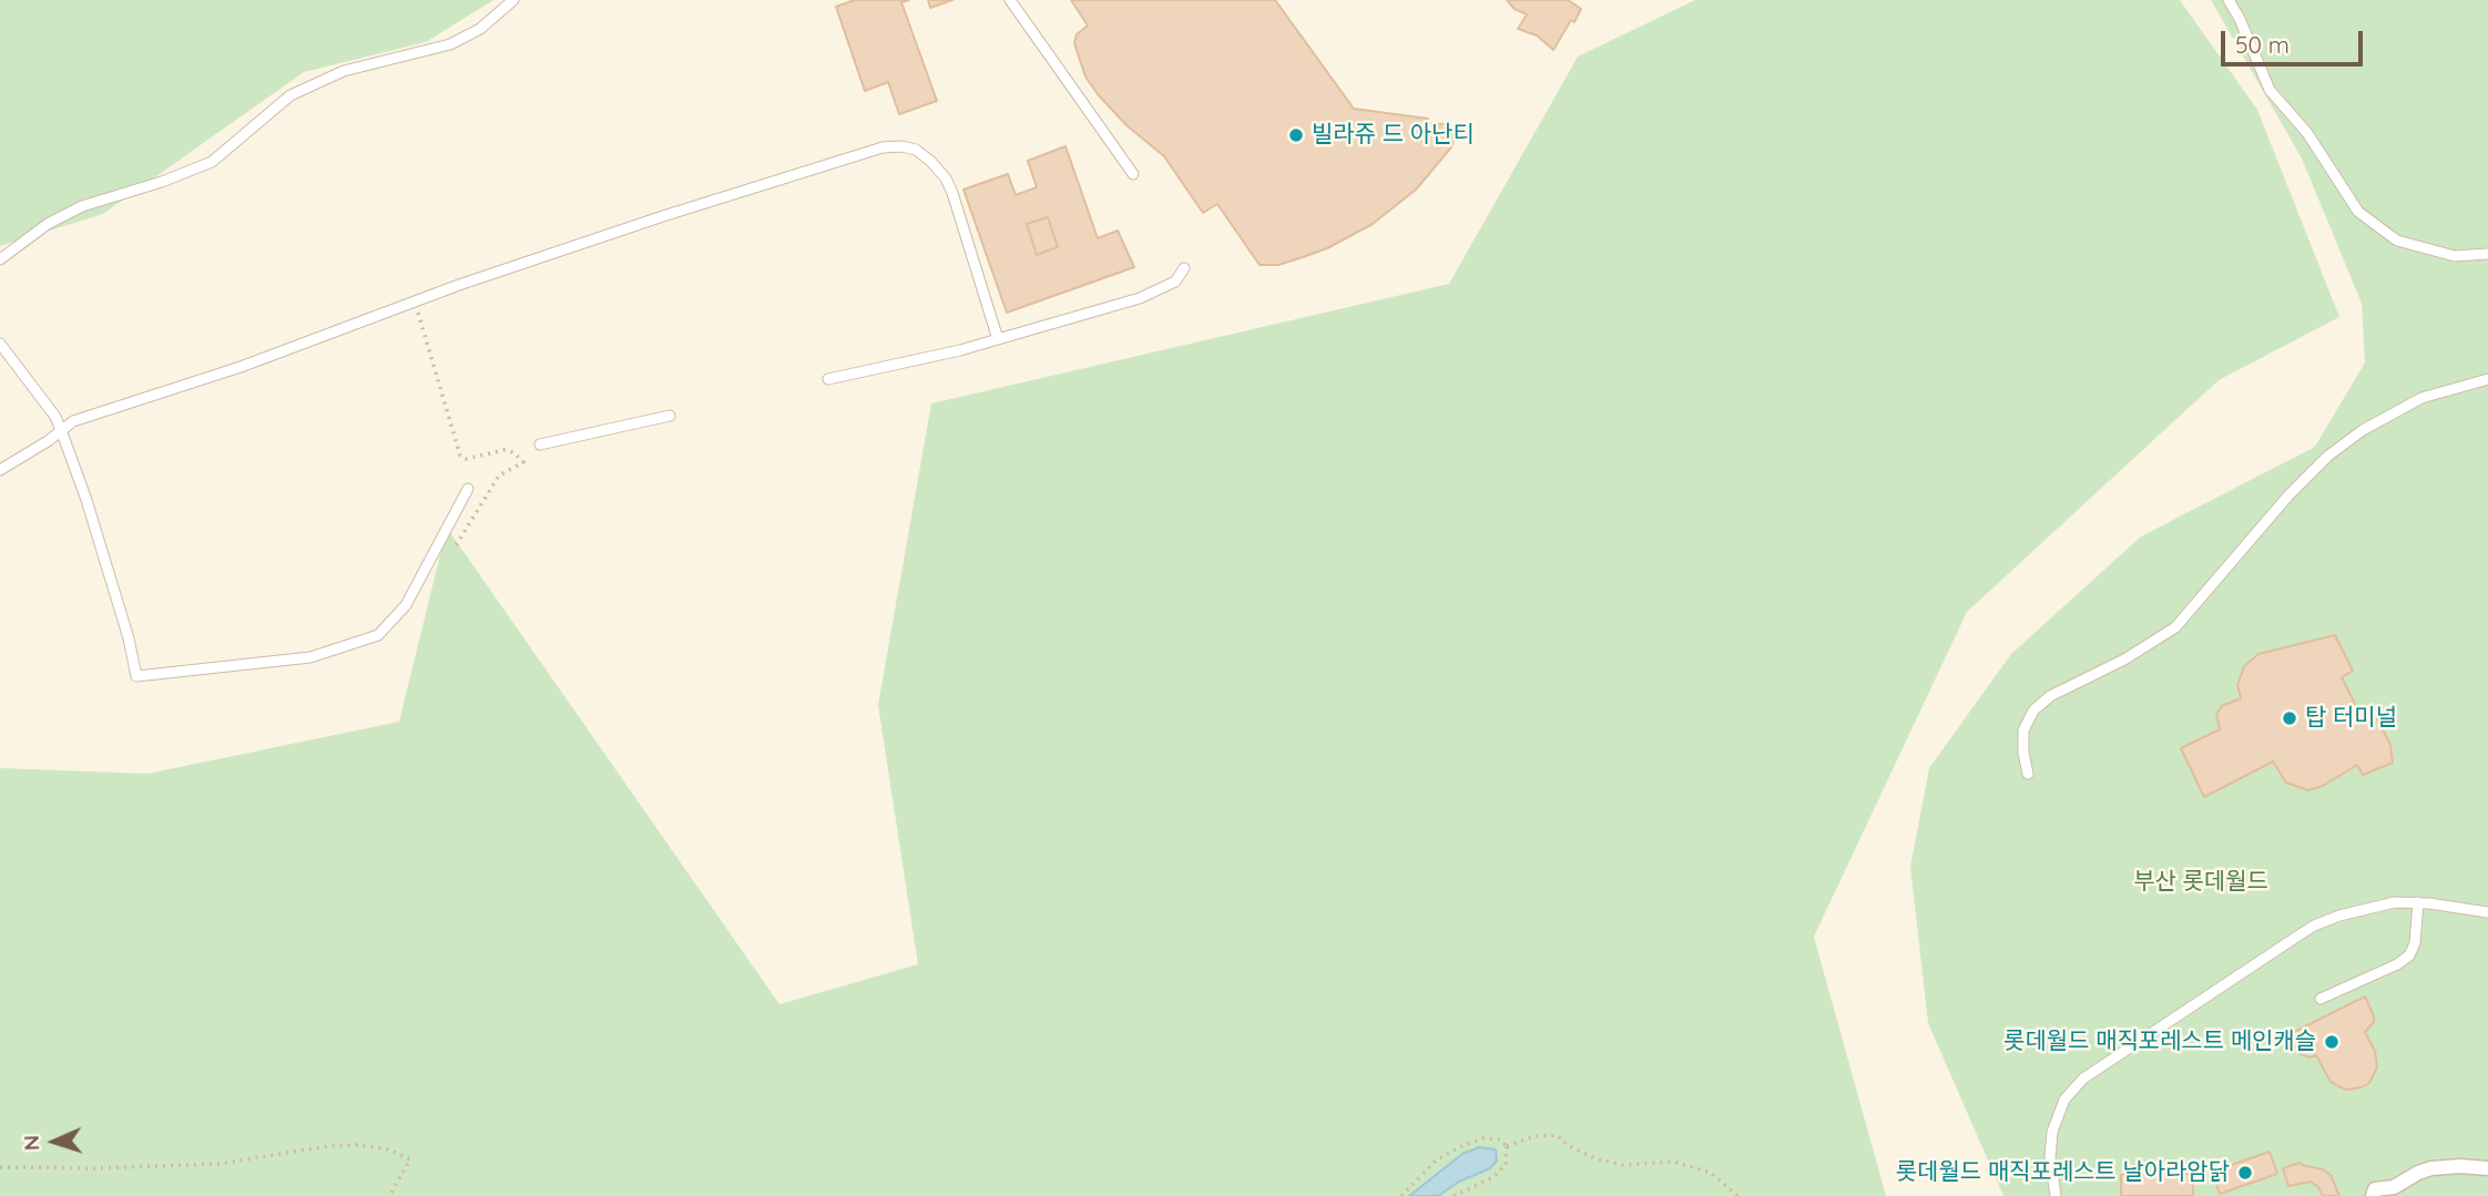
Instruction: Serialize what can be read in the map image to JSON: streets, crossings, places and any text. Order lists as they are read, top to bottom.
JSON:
{
  "parks": ["부산 롯데월드"],
  "places": [
    "빌라쥬 드 아난티",
    "탑 터미널",
    "롯데월드 매직포레스트 메인캐슬",
    "롯데월드 매직포레스트 날아라암닭"
  ],
  "scale_bar": "50 m",
  "north": "left"
}
